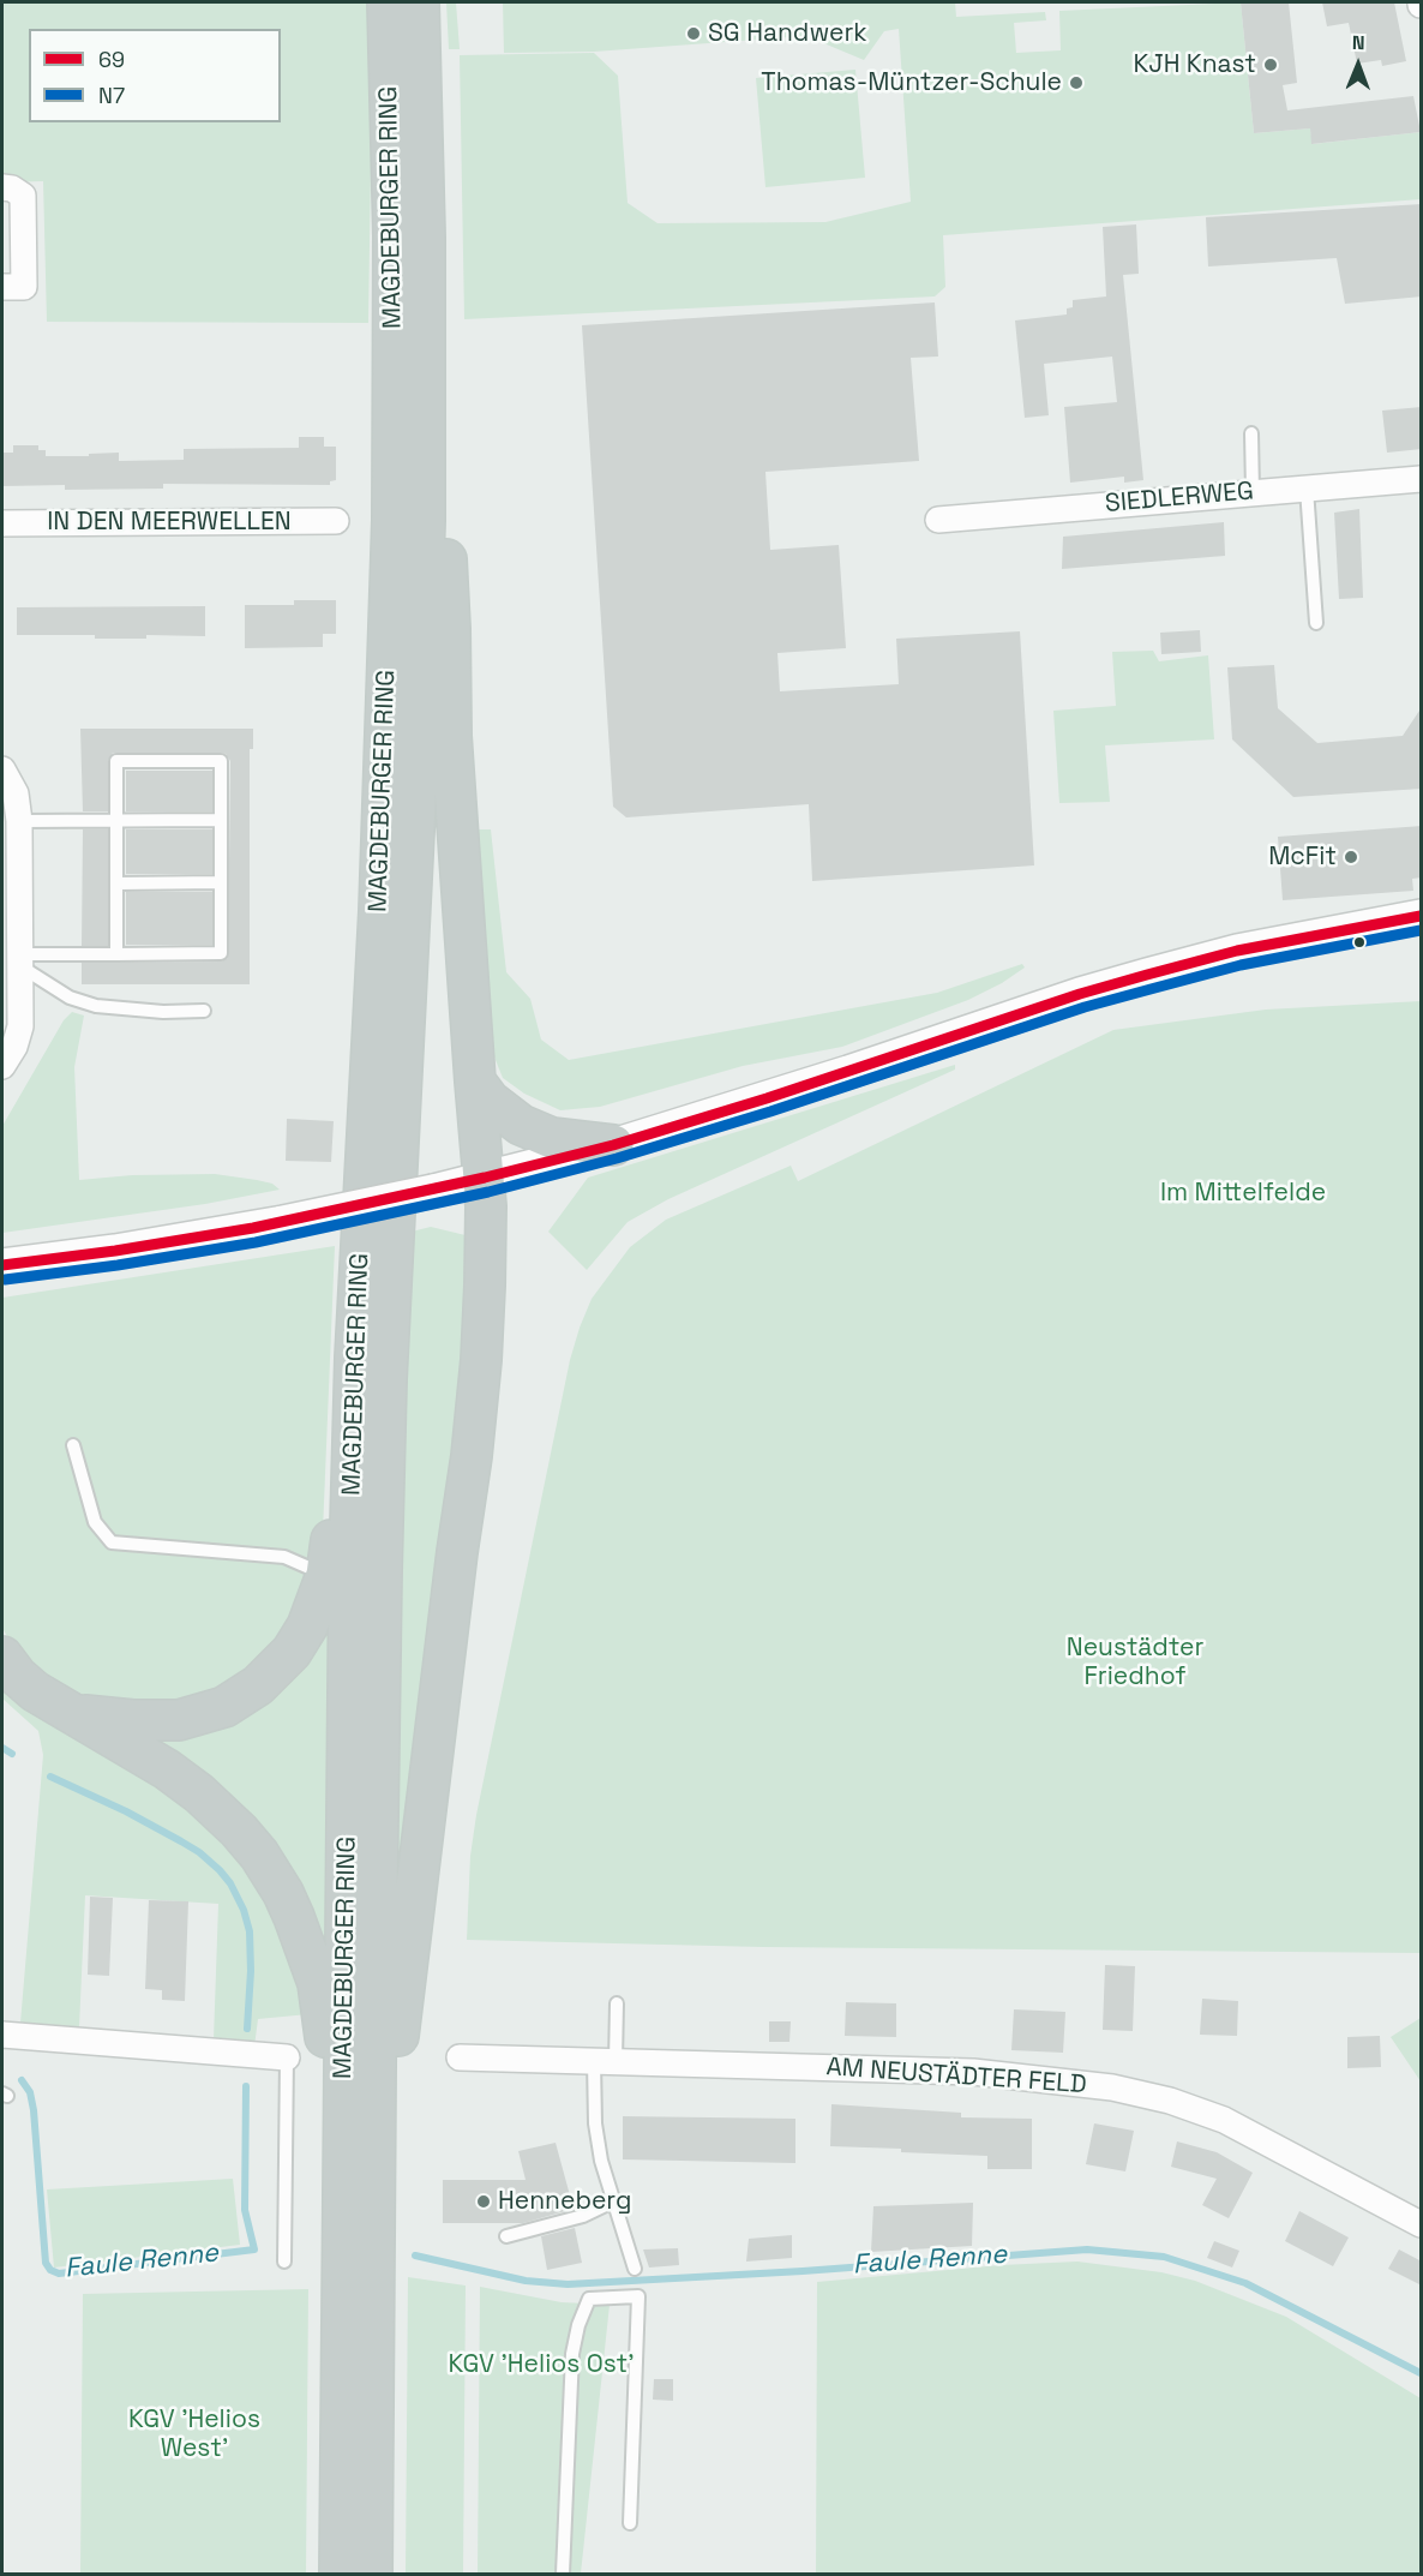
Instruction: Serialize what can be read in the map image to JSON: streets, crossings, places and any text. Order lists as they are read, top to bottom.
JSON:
{
  "streets": {
    "highway": ["MAGDEBURGER RING"],
    "street": ["SIEDLERWEG", "IN DEN MEERWELLEN", "AM NEUSTÄDTER FELD"]
  },
  "water": ["Faule Renne"],
  "parks": [
    "Im Mittelfelde",
    "Neustädter Friedhof",
    "KGV 'Helios Ost'",
    "KGV 'Helios West'"
  ],
  "places": [
    "SG Handwerk",
    "KJH Knast",
    "Thomas-Müntzer-Schule",
    "McFit",
    "Henneberg"
  ],
  "lines": ["transit line 69", "transit line N7"],
  "legend": ["69", "N7"],
  "north": "top"
}
